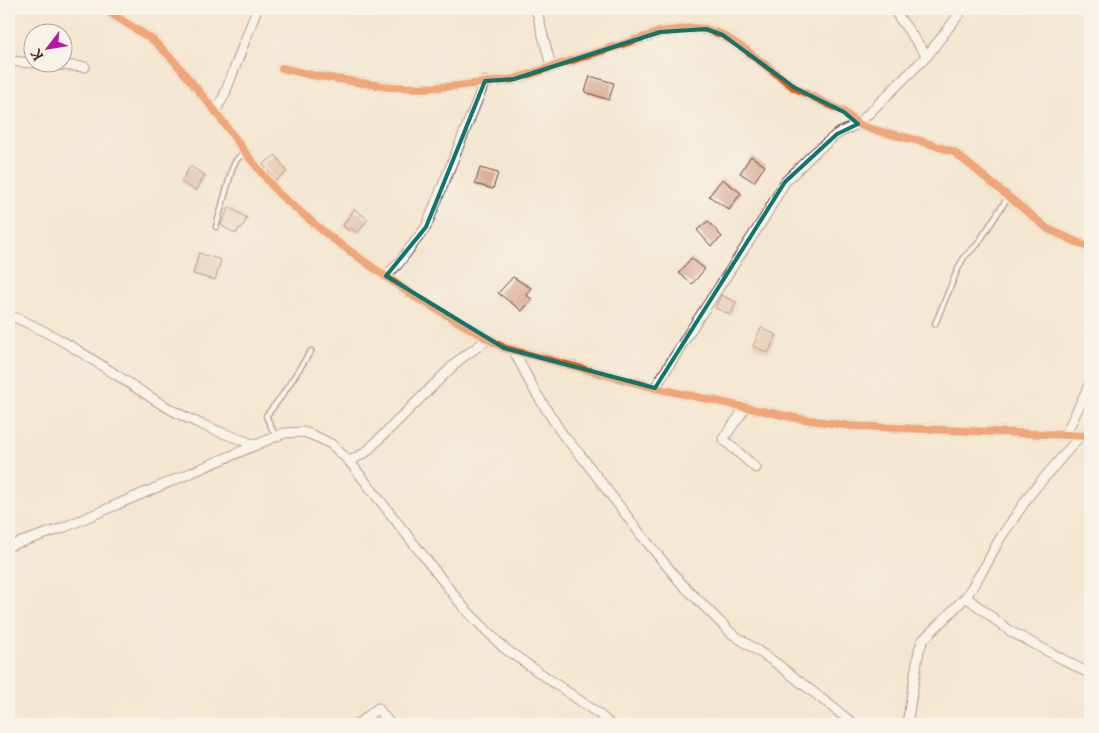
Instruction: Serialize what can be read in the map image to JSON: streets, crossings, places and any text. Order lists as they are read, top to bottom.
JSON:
{
  "north": "bottom left"
}
